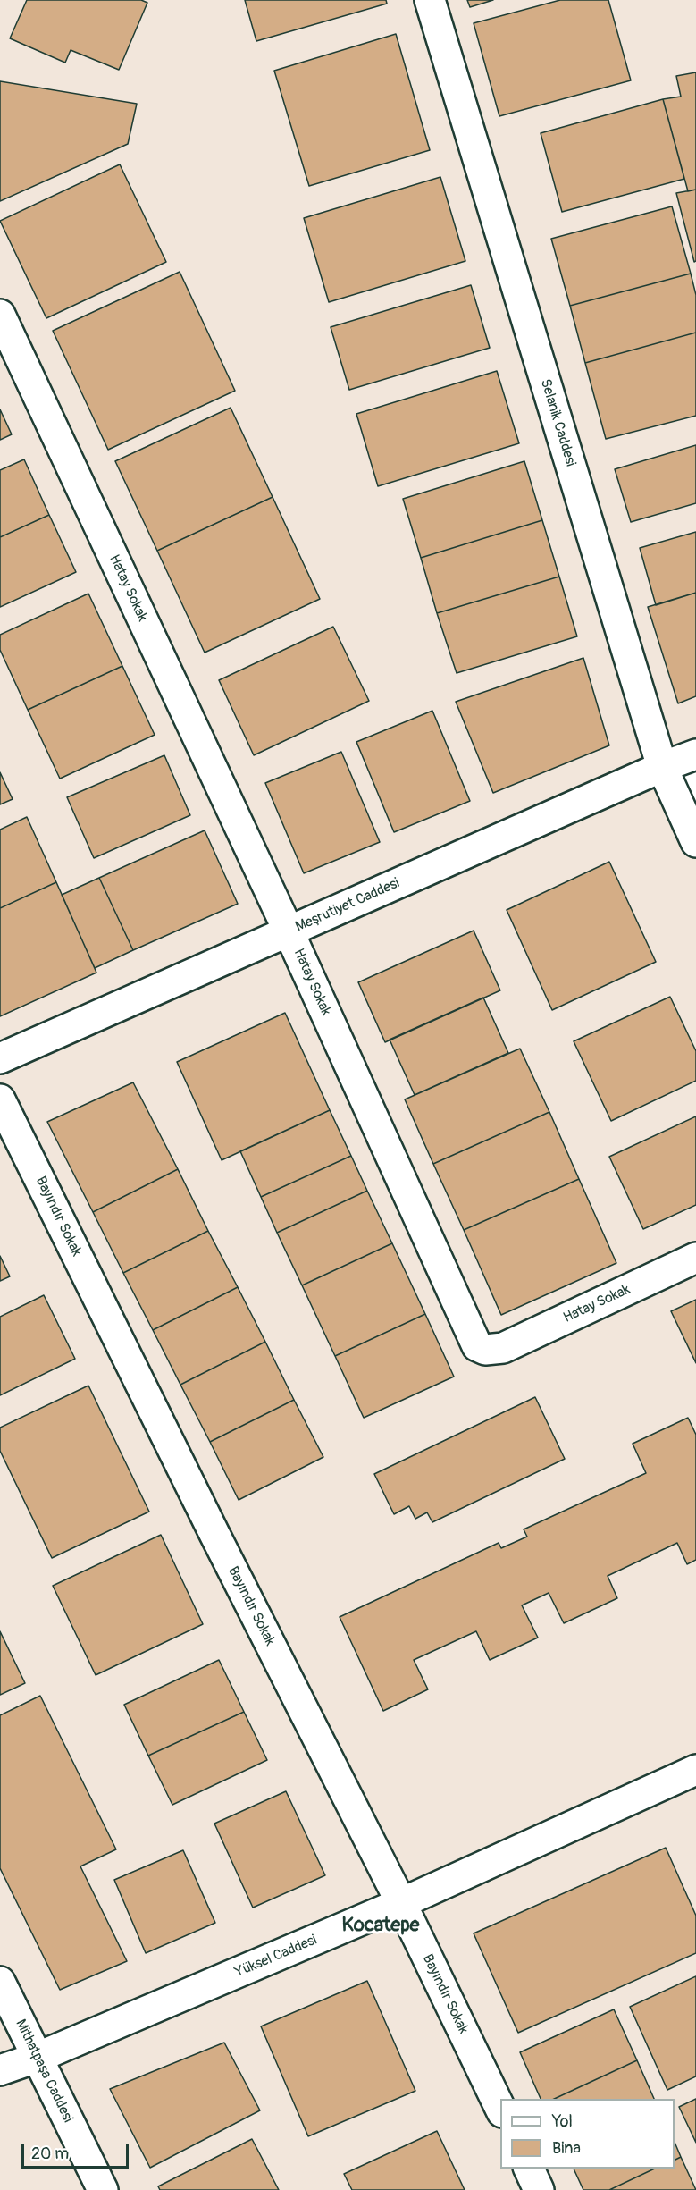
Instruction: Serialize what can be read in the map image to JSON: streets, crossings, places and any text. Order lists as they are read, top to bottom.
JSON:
{
  "streets": {
    "street": [
      "Selanik Caddesi",
      "Hatay Sokak",
      "Meşrutiyet Caddesi",
      "Bayındır Sokak",
      "Yüksel Caddesi",
      "Mithatpaşa Caddesi"
    ]
  },
  "crossings": [
    ["Selanik Caddesi", "Meşrutiyet Caddesi"],
    ["Hatay Sokak", "Meşrutiyet Caddesi"],
    ["Bayındır Sokak", "Yüksel Caddesi"],
    ["Yüksel Caddesi", "Mithatpaşa Caddesi"]
  ],
  "districts": ["Kocatepe"],
  "legend": ["Yol", "Bina"],
  "scale_bar": "20 m"
}
